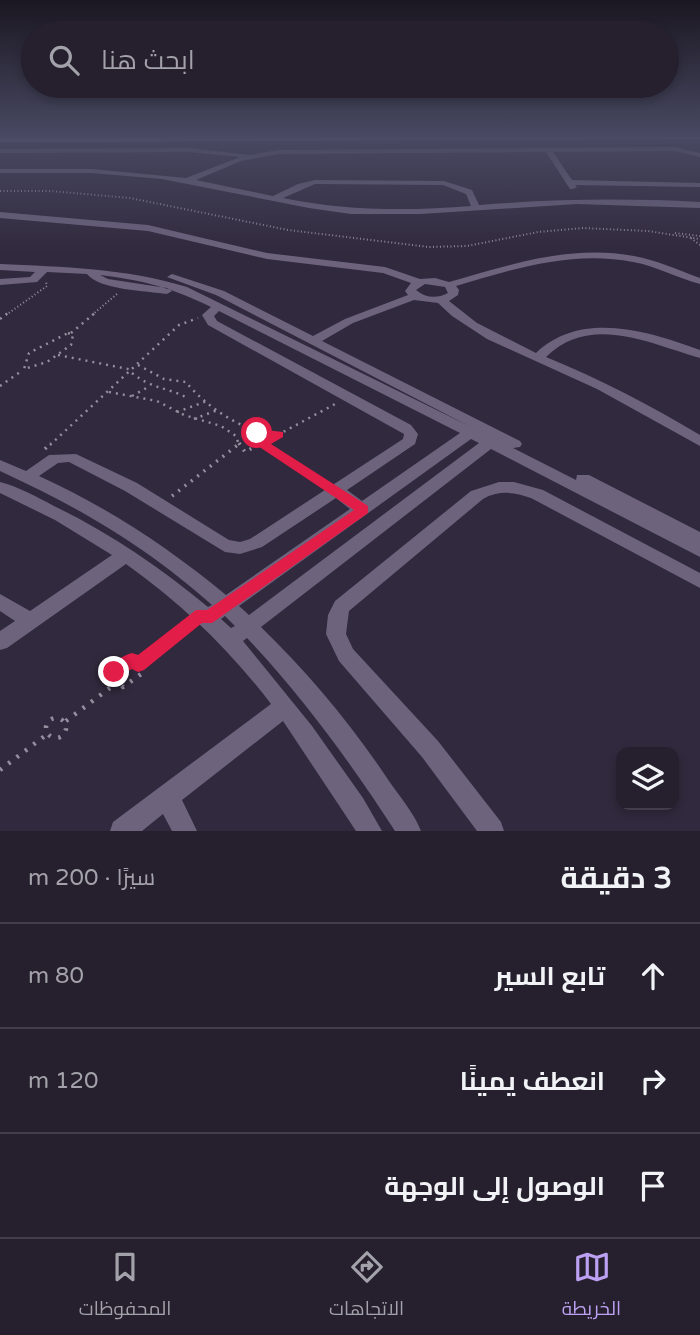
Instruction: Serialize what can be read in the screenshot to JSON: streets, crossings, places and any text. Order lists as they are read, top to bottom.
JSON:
{
  "page": {
    "search": "ابحث هنا",
    "heading": ["3 دقيقة", "سيرًا · 200 m"],
    "list": [
      ["تابع السير", "80 m"],
      ["انعطف يمينًا", "120 m"],
      "الوصول إلى الوجهة"
    ],
    "nav": ["الخريطة", "الاتجاهات", "المحفوظات"]
  }
}
